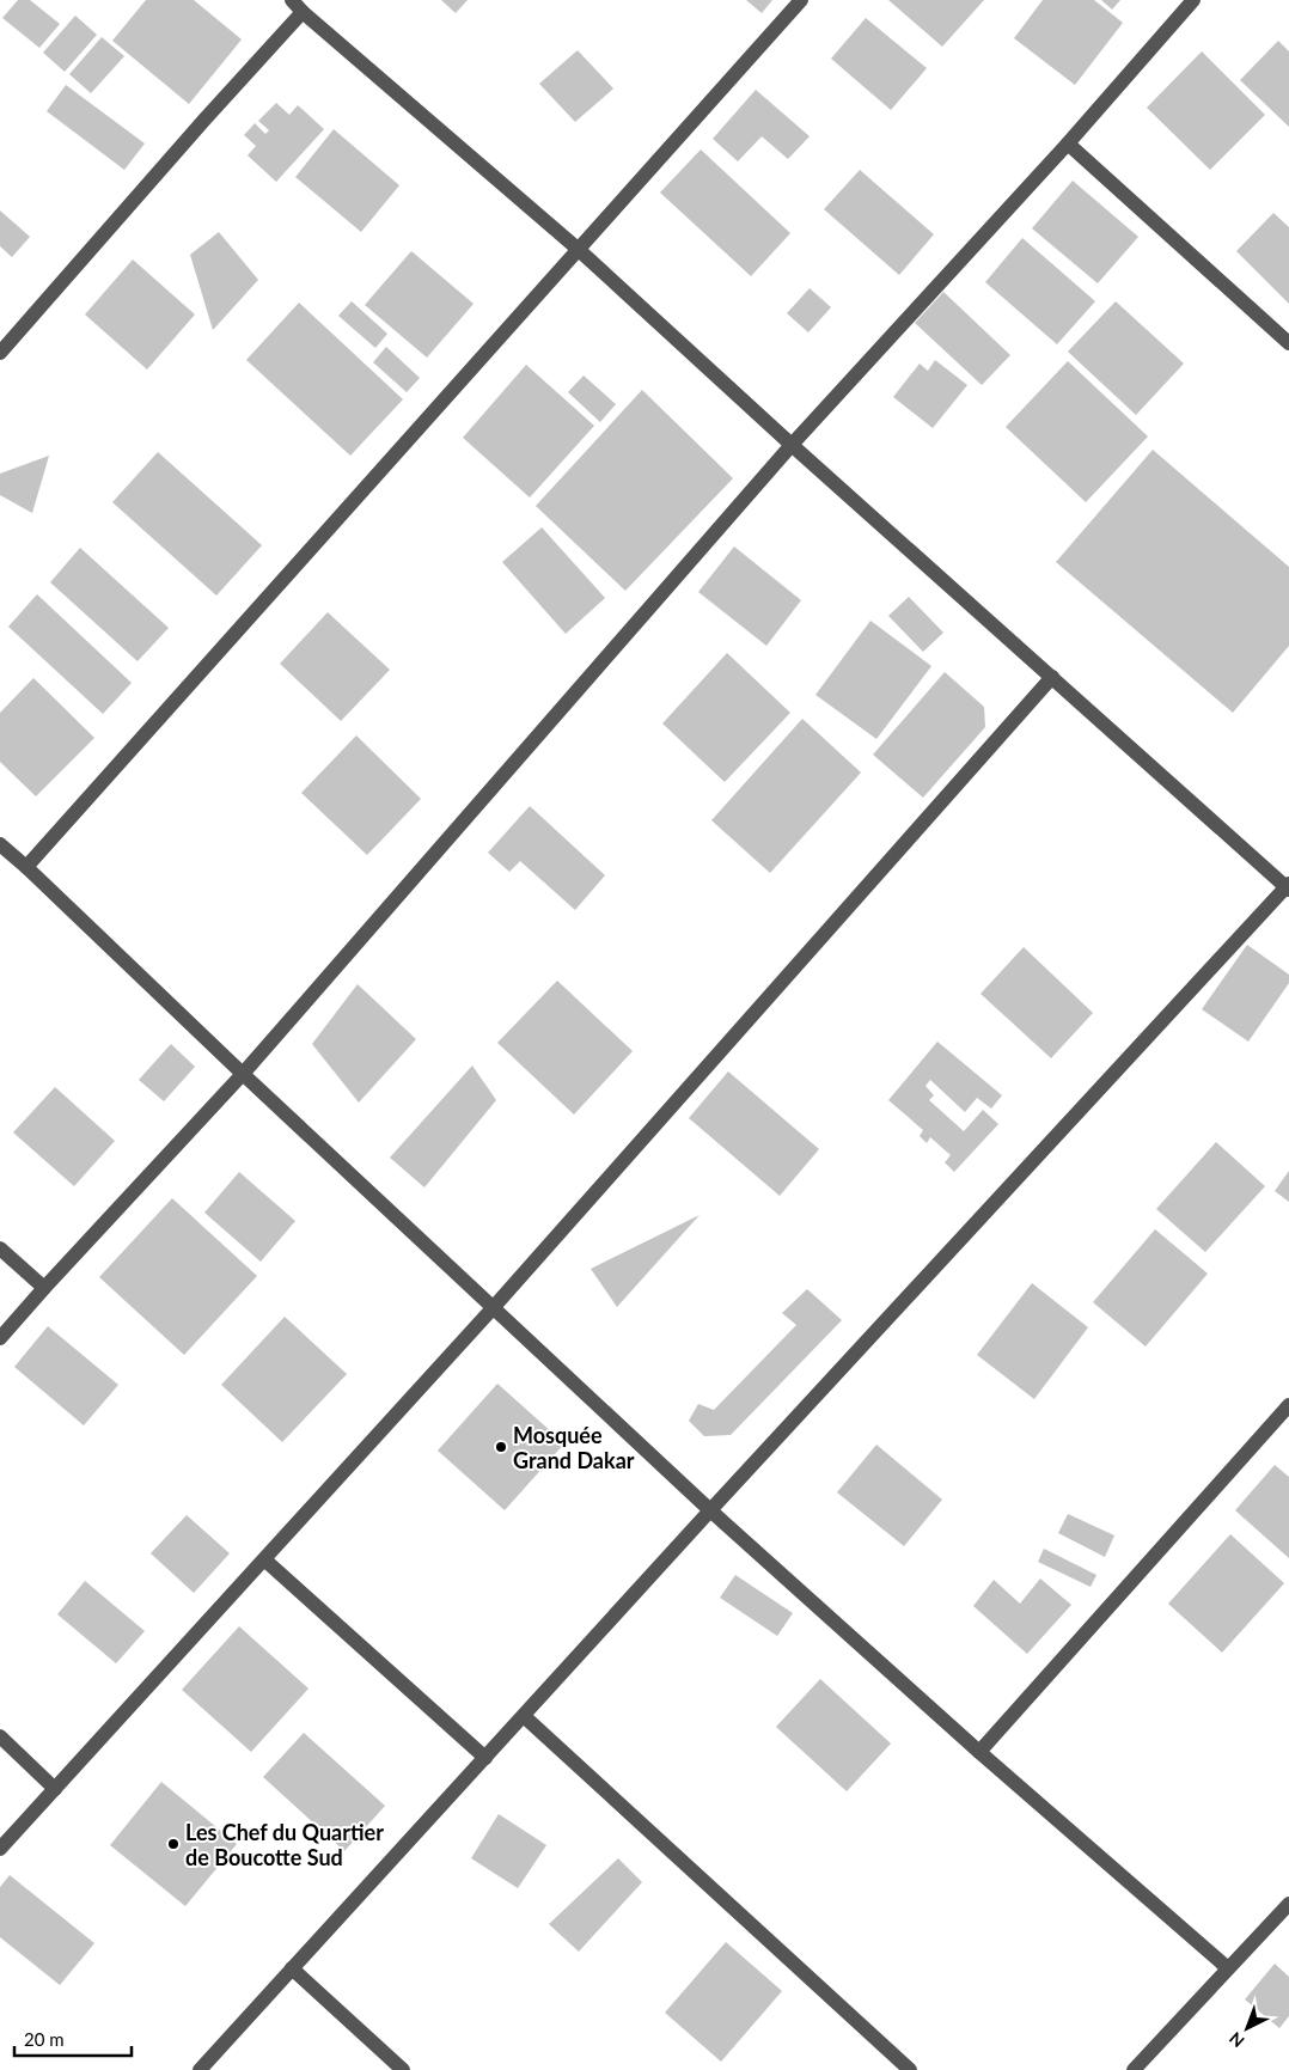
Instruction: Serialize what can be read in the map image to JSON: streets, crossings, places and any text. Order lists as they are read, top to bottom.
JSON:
{
  "places": ["Mosquée Grand Dakar", "Les Chef du Quartier de Boucotte Sud"],
  "scale_bar": "20 m",
  "north": "bottom left"
}
